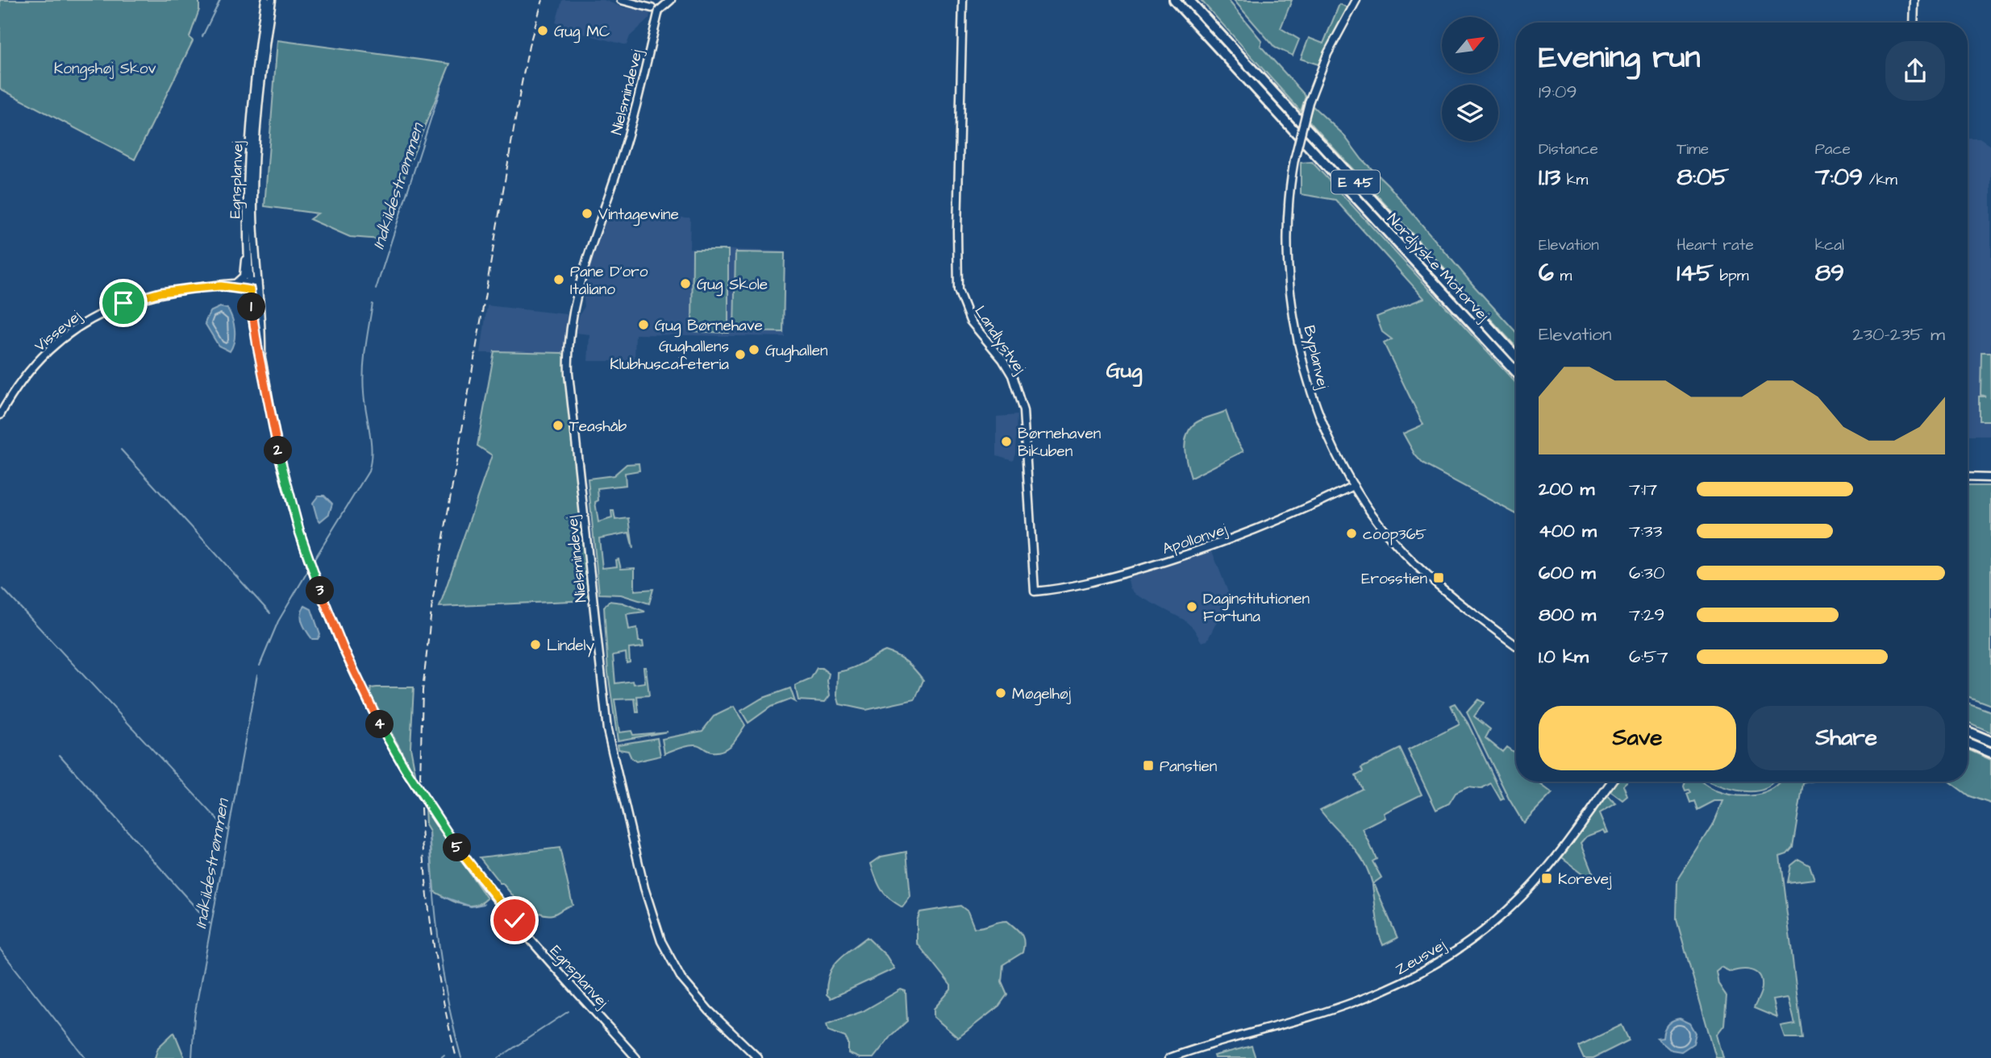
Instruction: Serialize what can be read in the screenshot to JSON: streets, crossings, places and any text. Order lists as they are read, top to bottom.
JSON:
{
  "streets": {
    "highway": ["E 45", "Nordjyske Motorvej"],
    "street": [
      "Nielsmindevej",
      "Egnsplanvej",
      "Vissevej",
      "Landlystvej",
      "Byplanvej",
      "Apollonvej",
      "Zeusvej"
    ]
  },
  "crossings": [
    ["Egnsplanvej", "Vissevej"],
    ["Landlystvej", "Apollonvej"],
    ["Byplanvej", "Apollonvej"]
  ],
  "districts": ["Gug"],
  "water": ["Indkildestrømmen"],
  "parks": ["Kongshøj Skov"],
  "places": {
    "other": [
      "Gug MC",
      "Vintagewine",
      "Pane D'oro Italiano",
      "Gug Skole",
      "Gug Børnehave",
      "Gughallen",
      "Gughallens Klubhuscafeteria",
      "Teashåb",
      "Børnehaven Bikuben",
      "coop365",
      "Daginstitutionen Fortuna",
      "Lindely",
      "Møgelhøj"
    ],
    "transit": ["Erosstien", "Panstien", "Korevej"]
  },
  "north": "top right",
  "page": {
    "heading": ["Evening run", "19:09"],
    "stats": [
      ["Distance", "1.13 km"],
      ["Time", "8:05"],
      ["Pace", "7:09 /km"],
      ["Elevation", "6 m"],
      ["Heart rate", "145 bpm"],
      ["kcal", "89"]
    ],
    "pins": [
      "1",
      "2",
      "3",
      "4",
      "5"
    ],
    "chart": ["Elevation", "230–235 m"],
    "list": [
      {
        "name": "200 m",
        "note": "7:17"
      },
      {
        "name": "400 m",
        "note": "7:33"
      },
      {
        "name": "600 m",
        "note": "6:30"
      },
      {
        "name": "800 m",
        "note": "7:29"
      },
      {
        "name": "1.0 km",
        "note": "6:57"
      }
    ],
    "buttons": ["Save", "Share"]
  }
}
